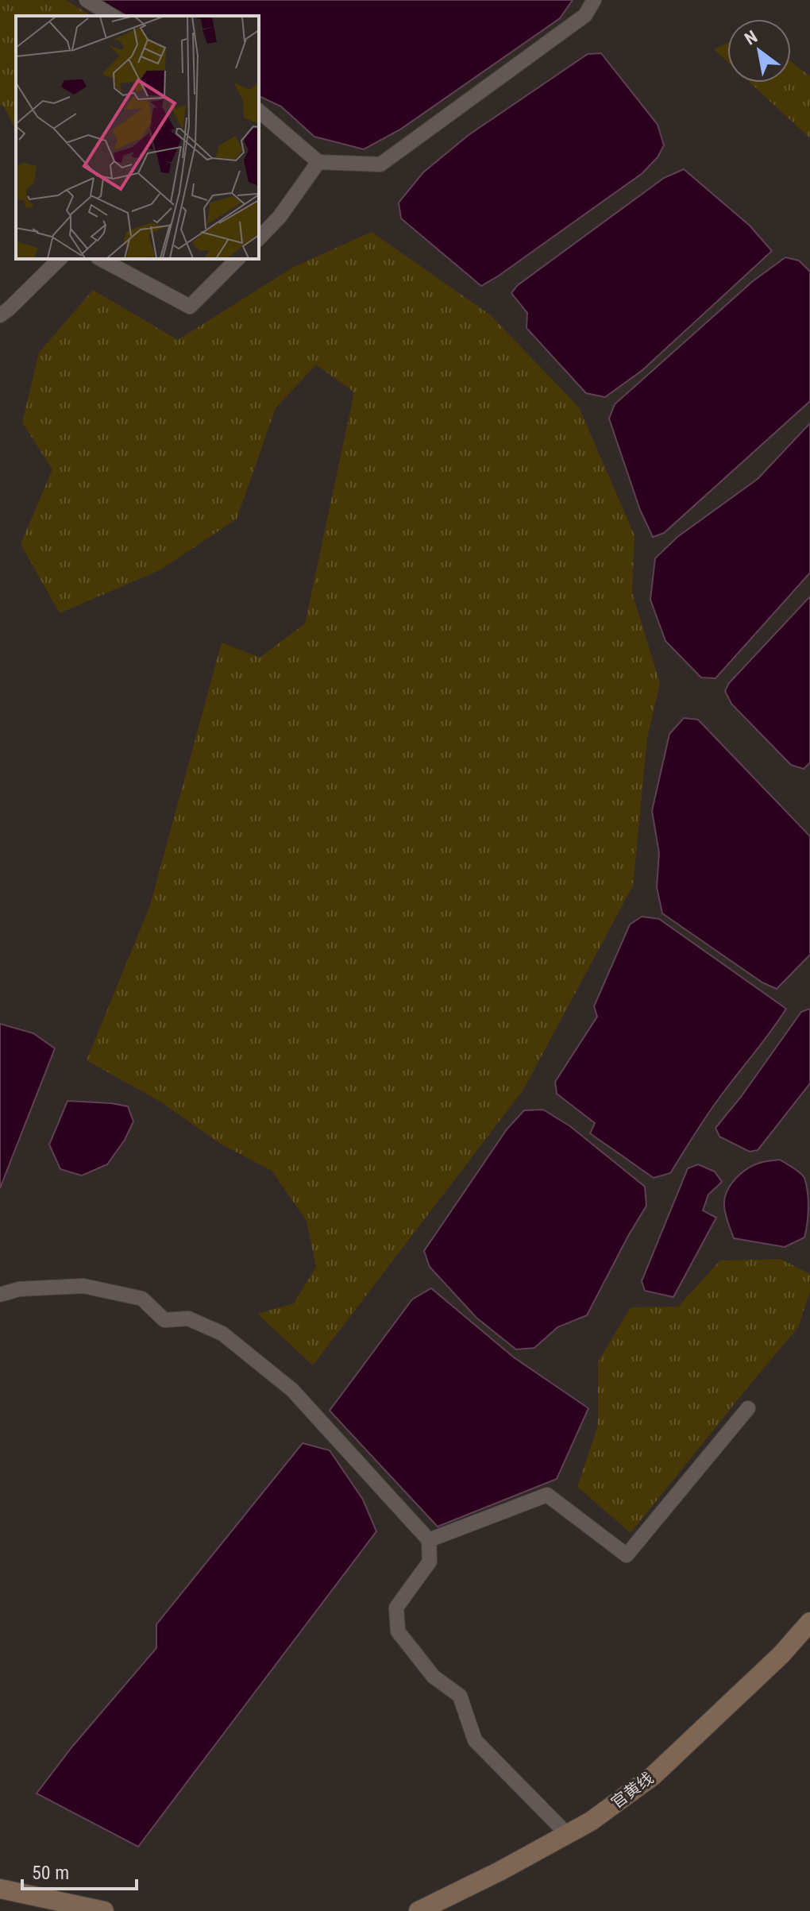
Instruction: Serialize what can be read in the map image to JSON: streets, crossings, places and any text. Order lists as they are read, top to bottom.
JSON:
{
  "streets": {
    "street": ["官黄线"]
  },
  "scale_bar": "50 m",
  "north": "top left"
}
